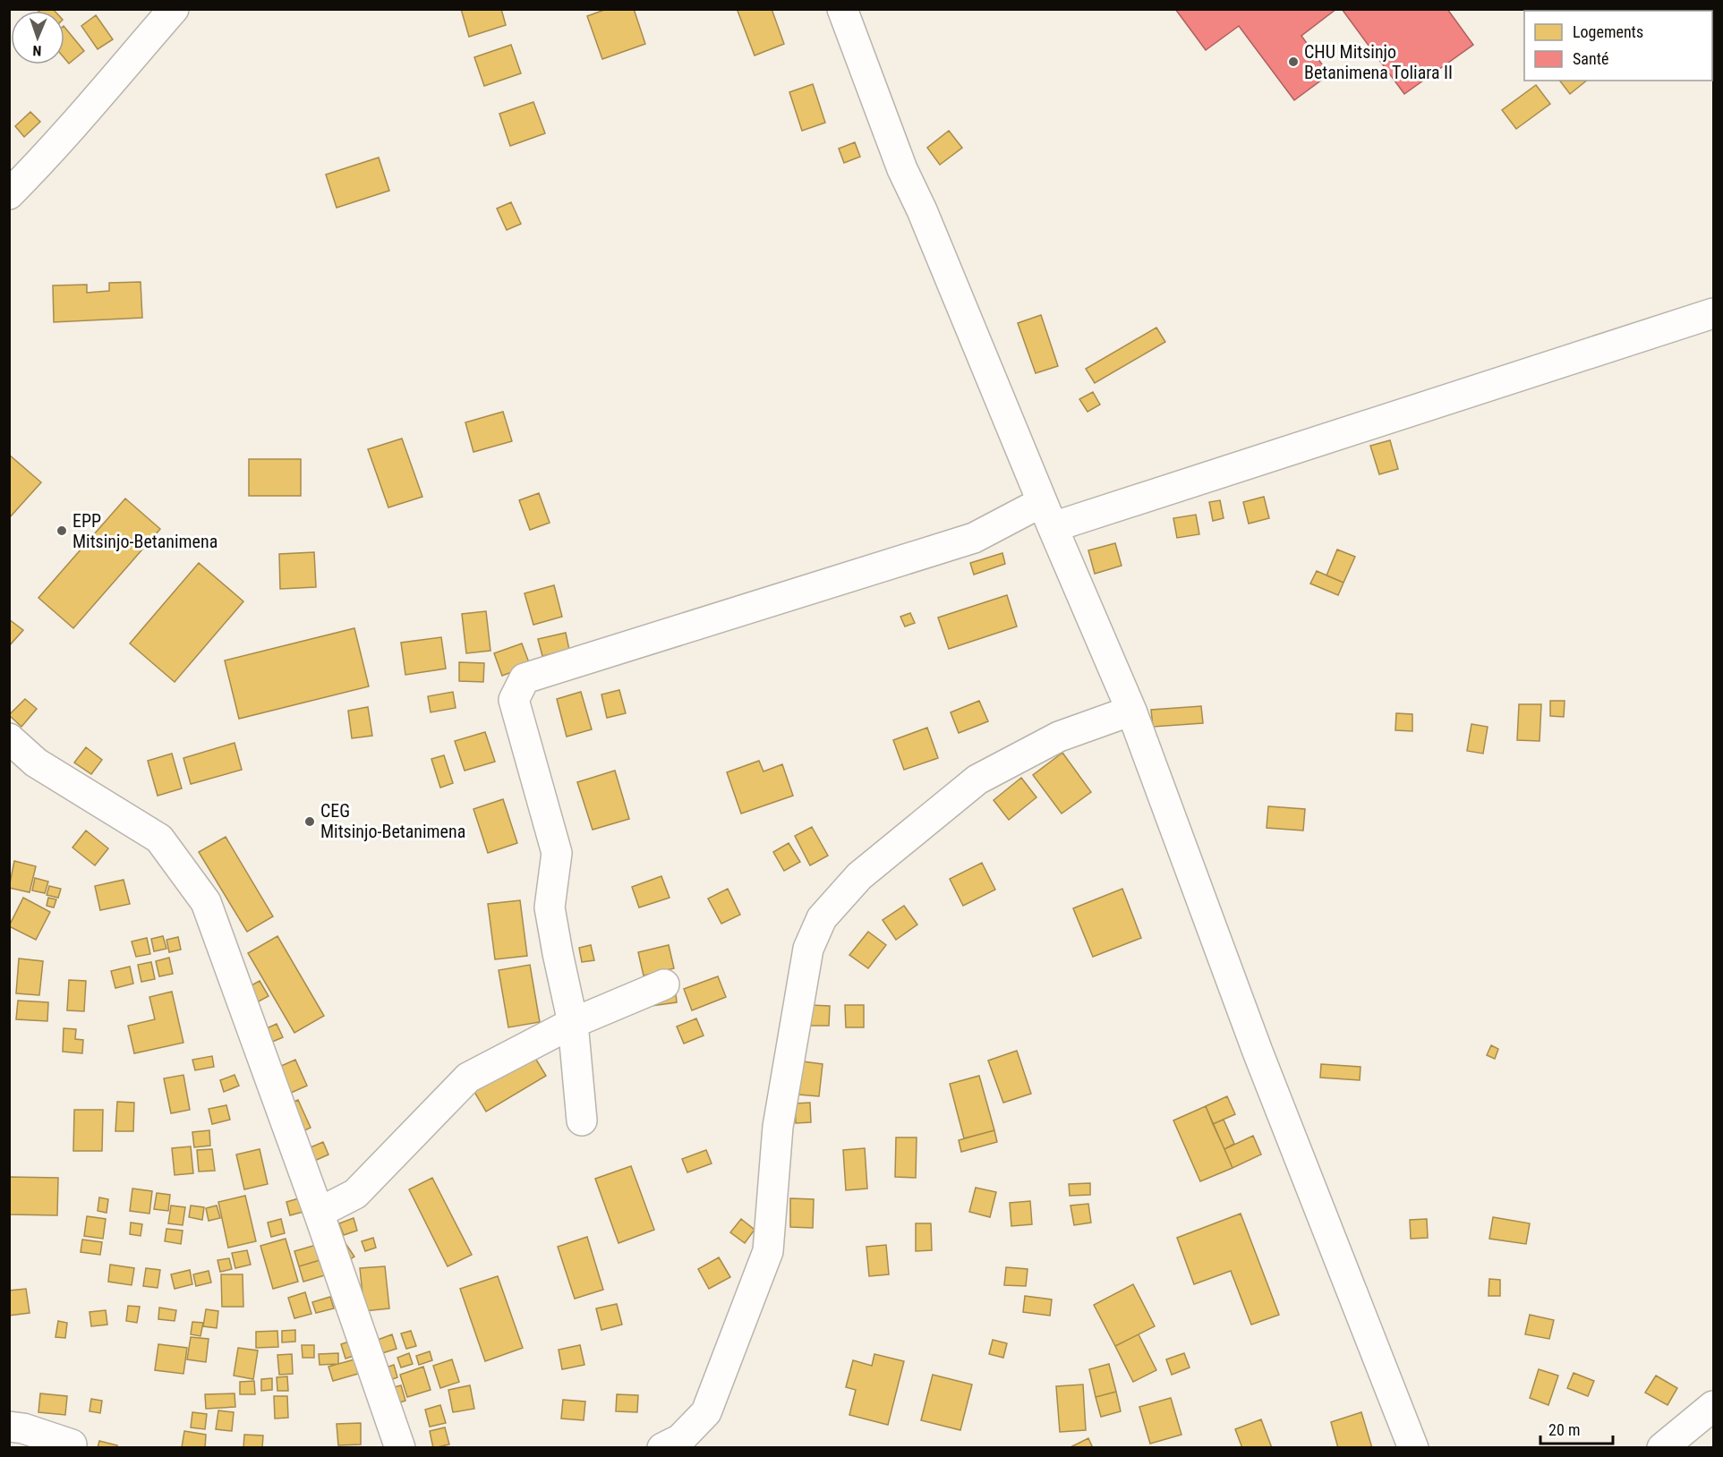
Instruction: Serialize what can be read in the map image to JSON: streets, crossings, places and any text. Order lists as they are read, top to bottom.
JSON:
{
  "places": ["CHU Mitsinjo Betanimena Toliara II", "EPP Mitsinjo-Betanimena", "CEG Mitsinjo-Betanimena"],
  "legend": ["Logements", "Santé"],
  "scale_bar": "20 m",
  "north": "bottom"
}
